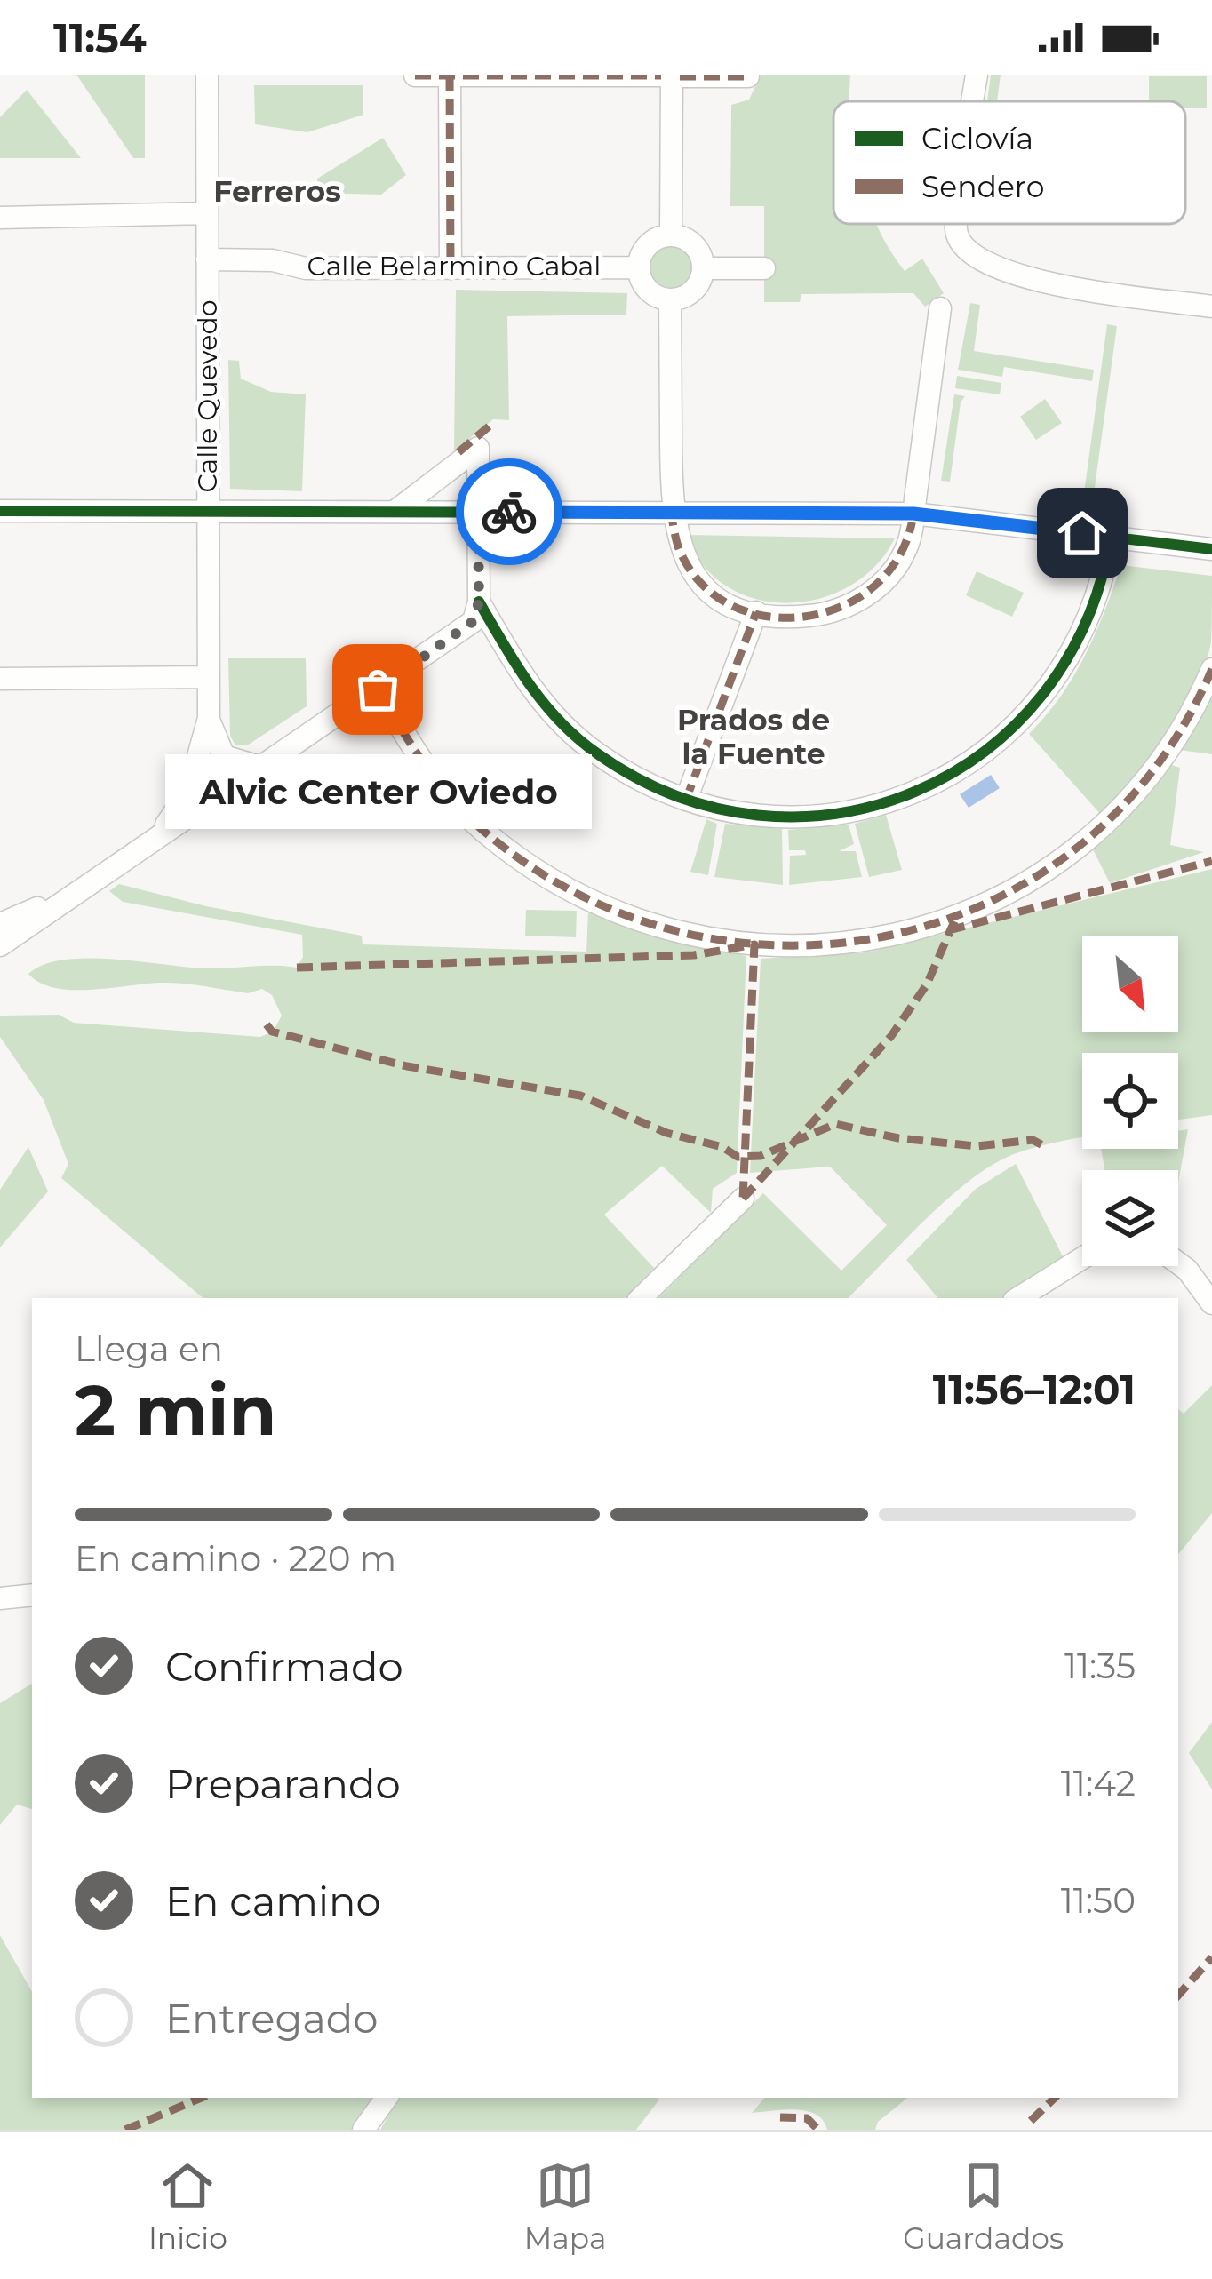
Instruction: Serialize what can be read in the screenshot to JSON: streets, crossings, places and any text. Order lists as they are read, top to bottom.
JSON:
{
  "streets": {
    "street": ["Calle Belarmino Cabal", "Calle Quevedo"]
  },
  "crossings": [
    ["Calle Belarmino Cabal", "Calle Quevedo"]
  ],
  "districts": ["Ferreros", "Prados de la Fuente"],
  "places": ["Alvic Center Oviedo"],
  "legend": ["Ciclovía", "Sendero"],
  "north": "bottom right",
  "page": {
    "status": "11:54",
    "bubble": "Alvic Center Oviedo",
    "heading": ["2 min", "Llega en", "11:56–12:01"],
    "bar": "En camino · 220 m",
    "list": [
      ["Confirmado", "11:35"],
      ["Preparando", "11:42"],
      ["En camino", "11:50"],
      "Entregado"
    ],
    "tabs": ["Inicio", "Mapa", "Guardados"]
  }
}
